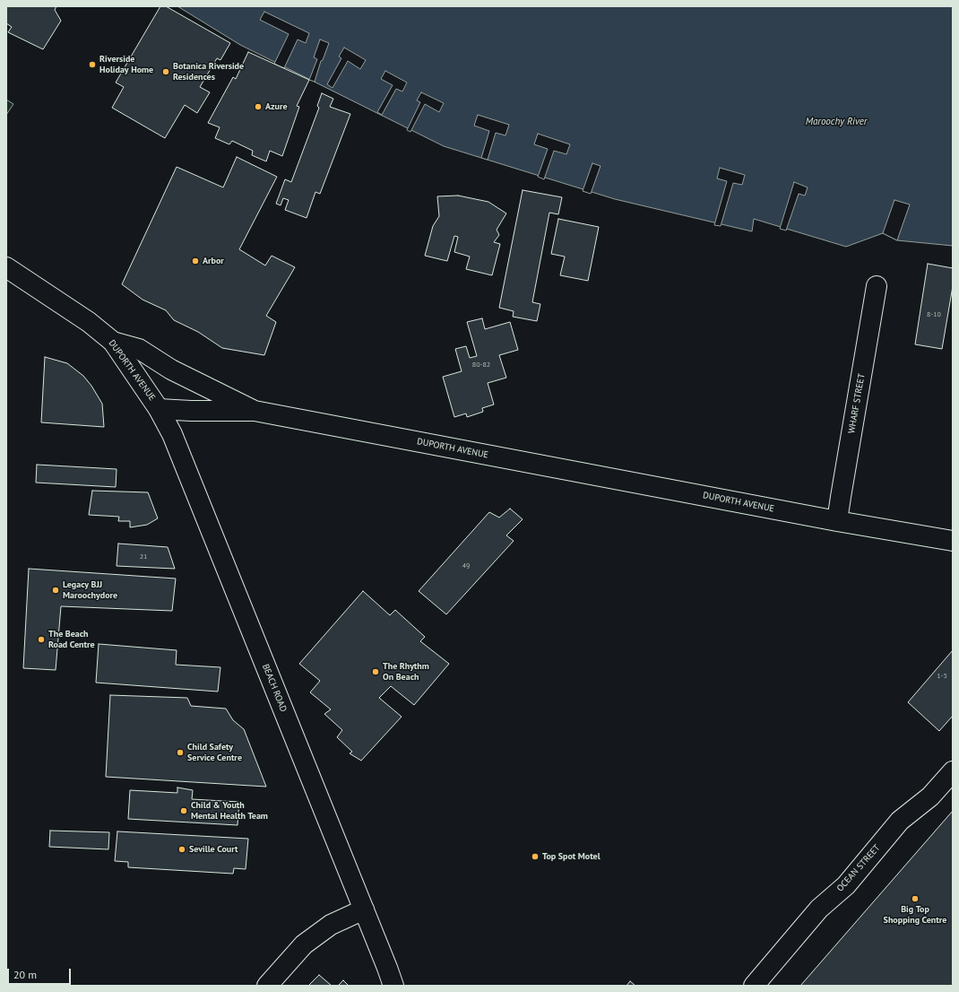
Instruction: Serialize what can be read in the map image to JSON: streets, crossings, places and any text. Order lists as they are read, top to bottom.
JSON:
{
  "streets": {
    "street": [
      "DUPORTH AVENUE",
      "WHARF STREET",
      "BEACH ROAD",
      "OCEAN STREET"
    ]
  },
  "crossings": [
    ["DUPORTH AVENUE", "WHARF STREET"],
    ["DUPORTH AVENUE", "BEACH ROAD"]
  ],
  "water": ["Maroochy River"],
  "places": [
    "Riverside Holiday Home",
    "Botanica Riverside Residences",
    "Azure",
    "Arbor",
    "Legacy BJJ Maroochydore",
    "The Beach Road Centre",
    "The Rhythm On Beach",
    "Child Safety Service Centre",
    "Child & Youth Mental Health Team",
    "Seville Court",
    "Top Spot Motel",
    "Big Top Shopping Centre"
  ],
  "house_numbers": [
    "8-10",
    "80-82",
    "21",
    "49",
    "1-5"
  ],
  "scale_bar": "20 m"
}
